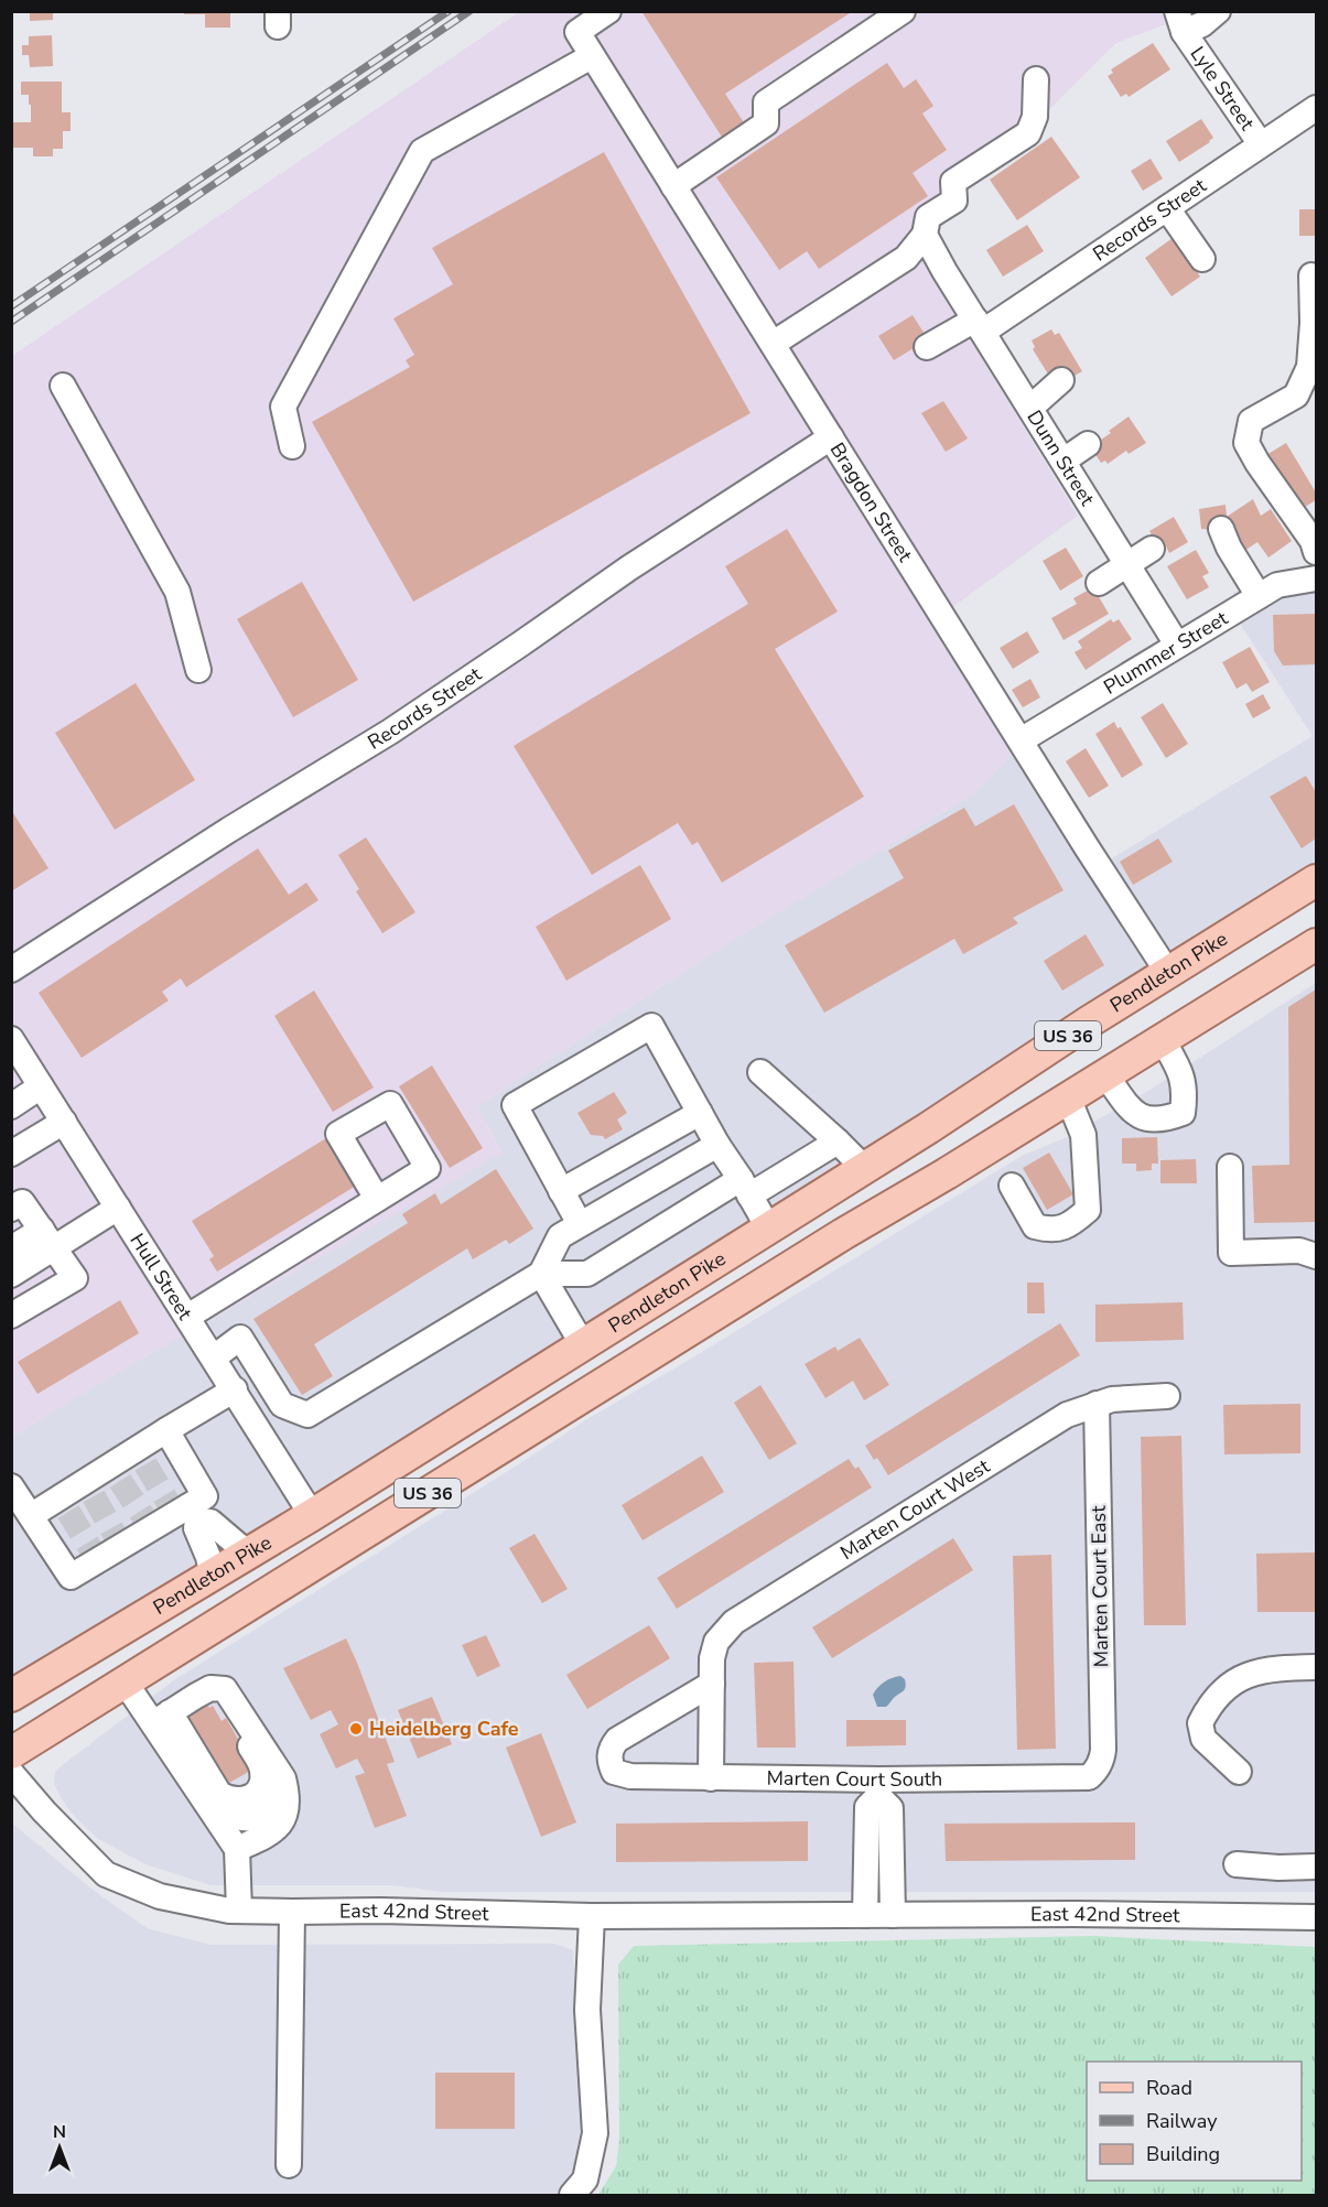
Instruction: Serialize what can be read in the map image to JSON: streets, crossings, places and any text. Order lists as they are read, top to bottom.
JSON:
{
  "streets": {
    "main road": ["Pendleton Pike", "US 36"],
    "street": [
      "Lyle Street",
      "Records Street",
      "Dunn Street",
      "Bragdon Street",
      "Plummer Street",
      "Hull Street",
      "Marten Court West",
      "Marten Court East",
      "Marten Court South",
      "East 42nd Street"
    ]
  },
  "crossings": [
    ["Lyle Street", "Records Street"],
    ["Records Street", "Dunn Street"],
    ["Records Street", "Bragdon Street"],
    ["Dunn Street", "Plummer Street"],
    ["Bragdon Street", "Plummer Street"],
    ["Bragdon Street", "Pendleton Pike"],
    ["Pendleton Pike", "Hull Street"],
    ["Marten Court West", "Marten Court East"],
    ["Marten Court West", "Marten Court South"],
    ["Marten Court East", "Marten Court South"]
  ],
  "places": ["Heidelberg Cafe"],
  "legend": ["Road", "Railway", "Building"],
  "north": "top"
}
